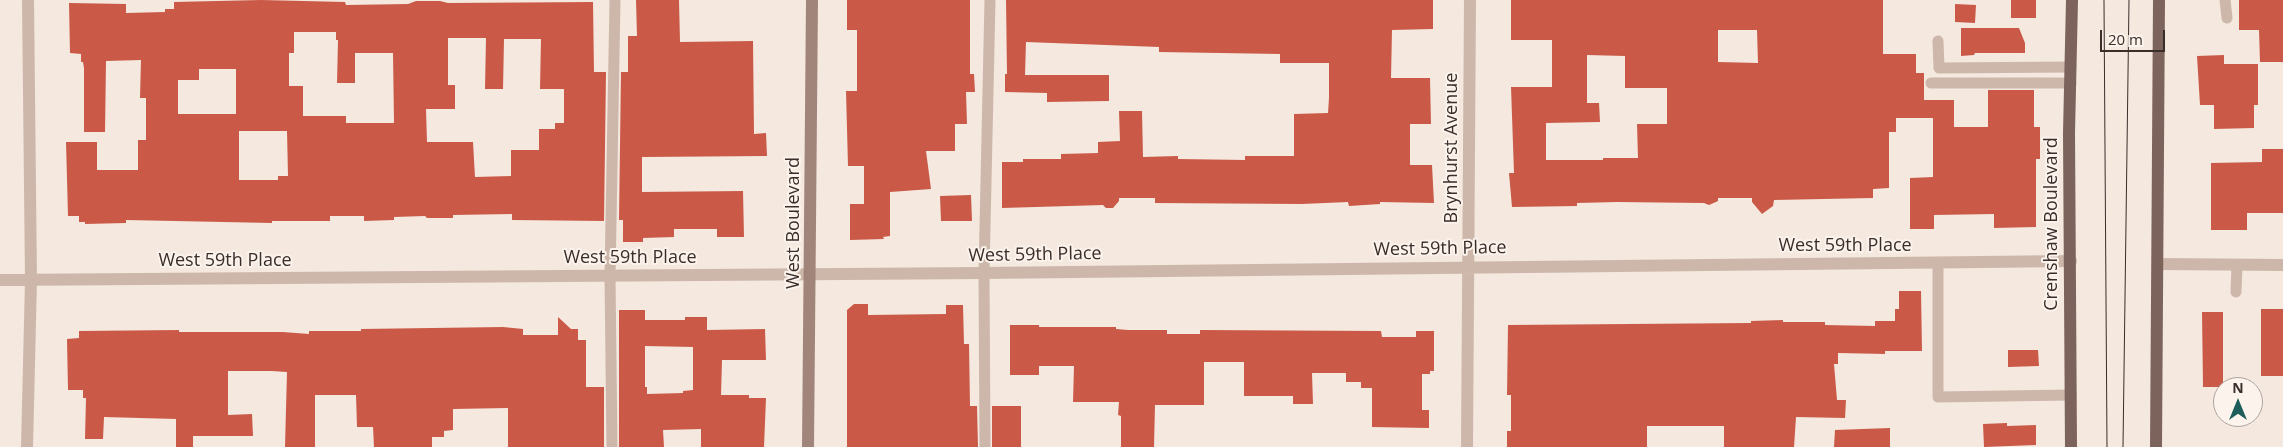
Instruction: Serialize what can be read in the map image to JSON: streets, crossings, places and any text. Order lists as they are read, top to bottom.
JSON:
{
  "streets": {
    "main road": ["West Boulevard", "Crenshaw Boulevard"],
    "street": ["Brynhurst Avenue", "West 59th Place"]
  },
  "crossings": [
    ["Brynhurst Avenue", "West 59th Place"],
    ["West Boulevard", "West 59th Place"],
    ["Crenshaw Boulevard", "West 59th Place"]
  ],
  "scale_bar": "20 m",
  "north": "top"
}
